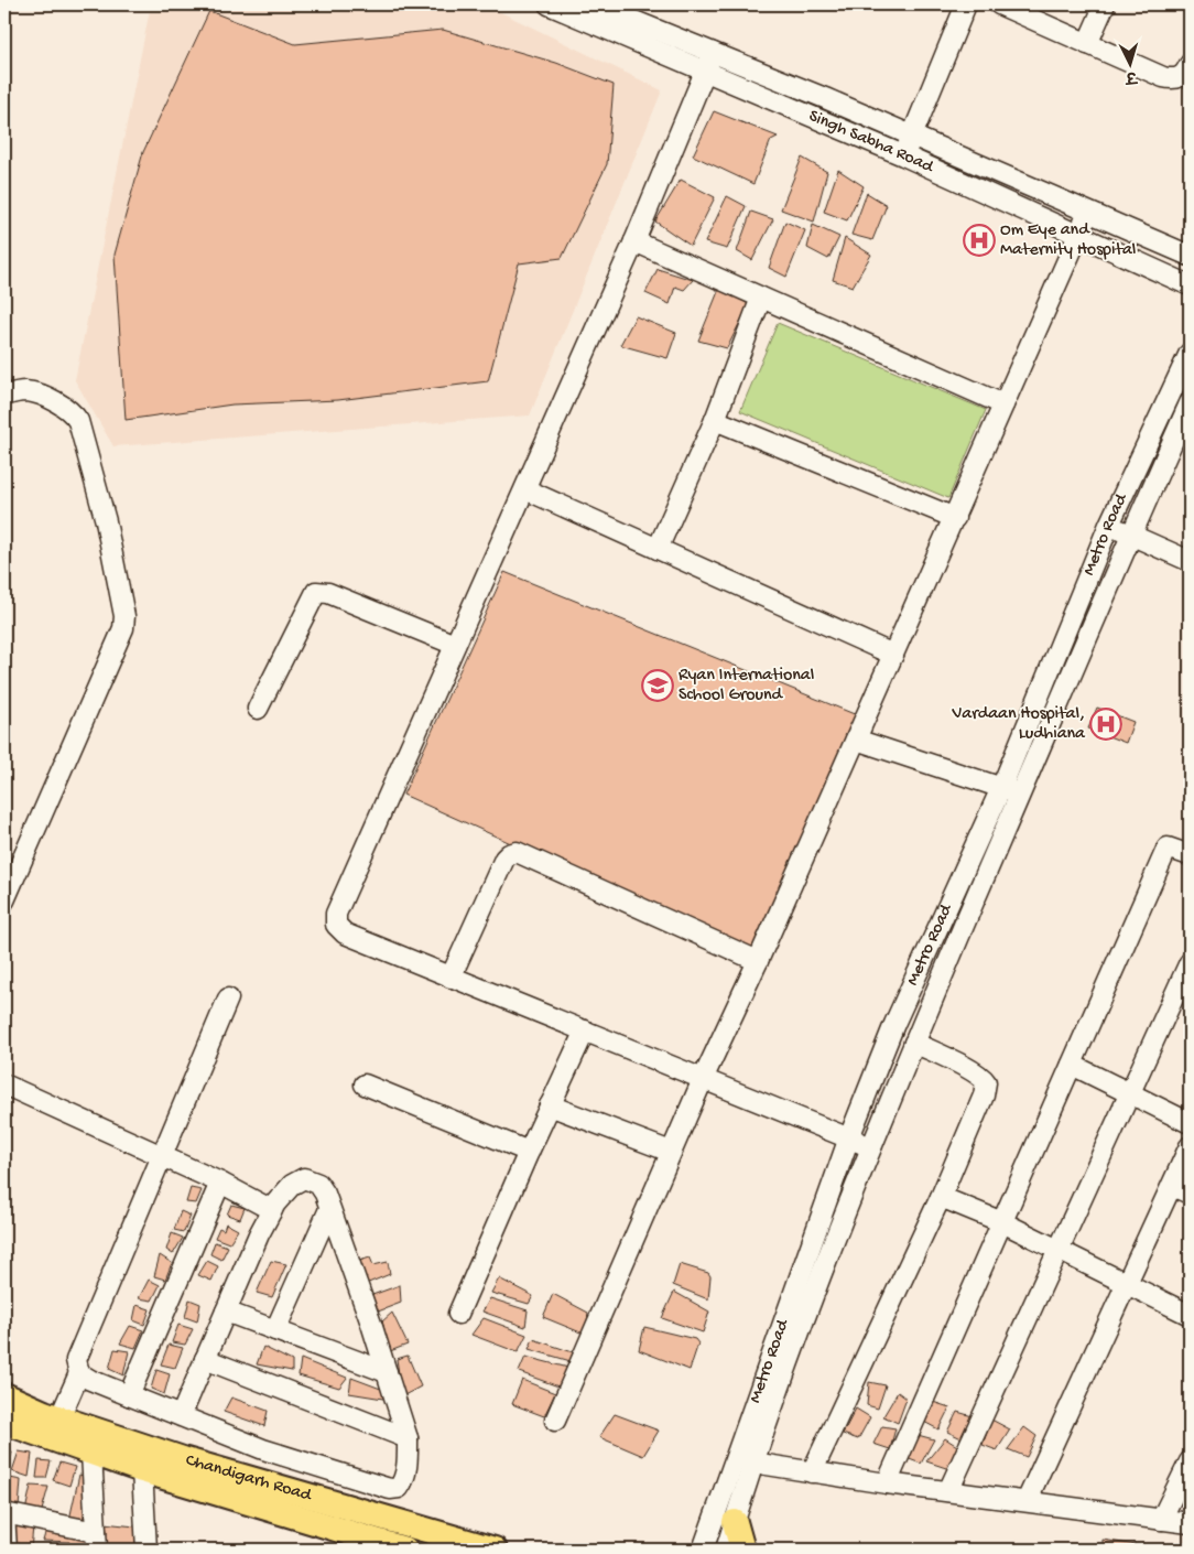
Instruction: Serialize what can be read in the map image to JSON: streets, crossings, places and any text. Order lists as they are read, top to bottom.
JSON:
{
  "streets": {
    "main road": ["Chandigarh Road"],
    "street": ["Singh Sabha Road", "Metro Road"]
  },
  "places": {
    "hospital": ["Om Eye and Maternity Hospital", "Vardaan Hospital, Ludhiana"],
    "school or university": ["Ryan International School Ground"]
  },
  "north": "bottom"
}
